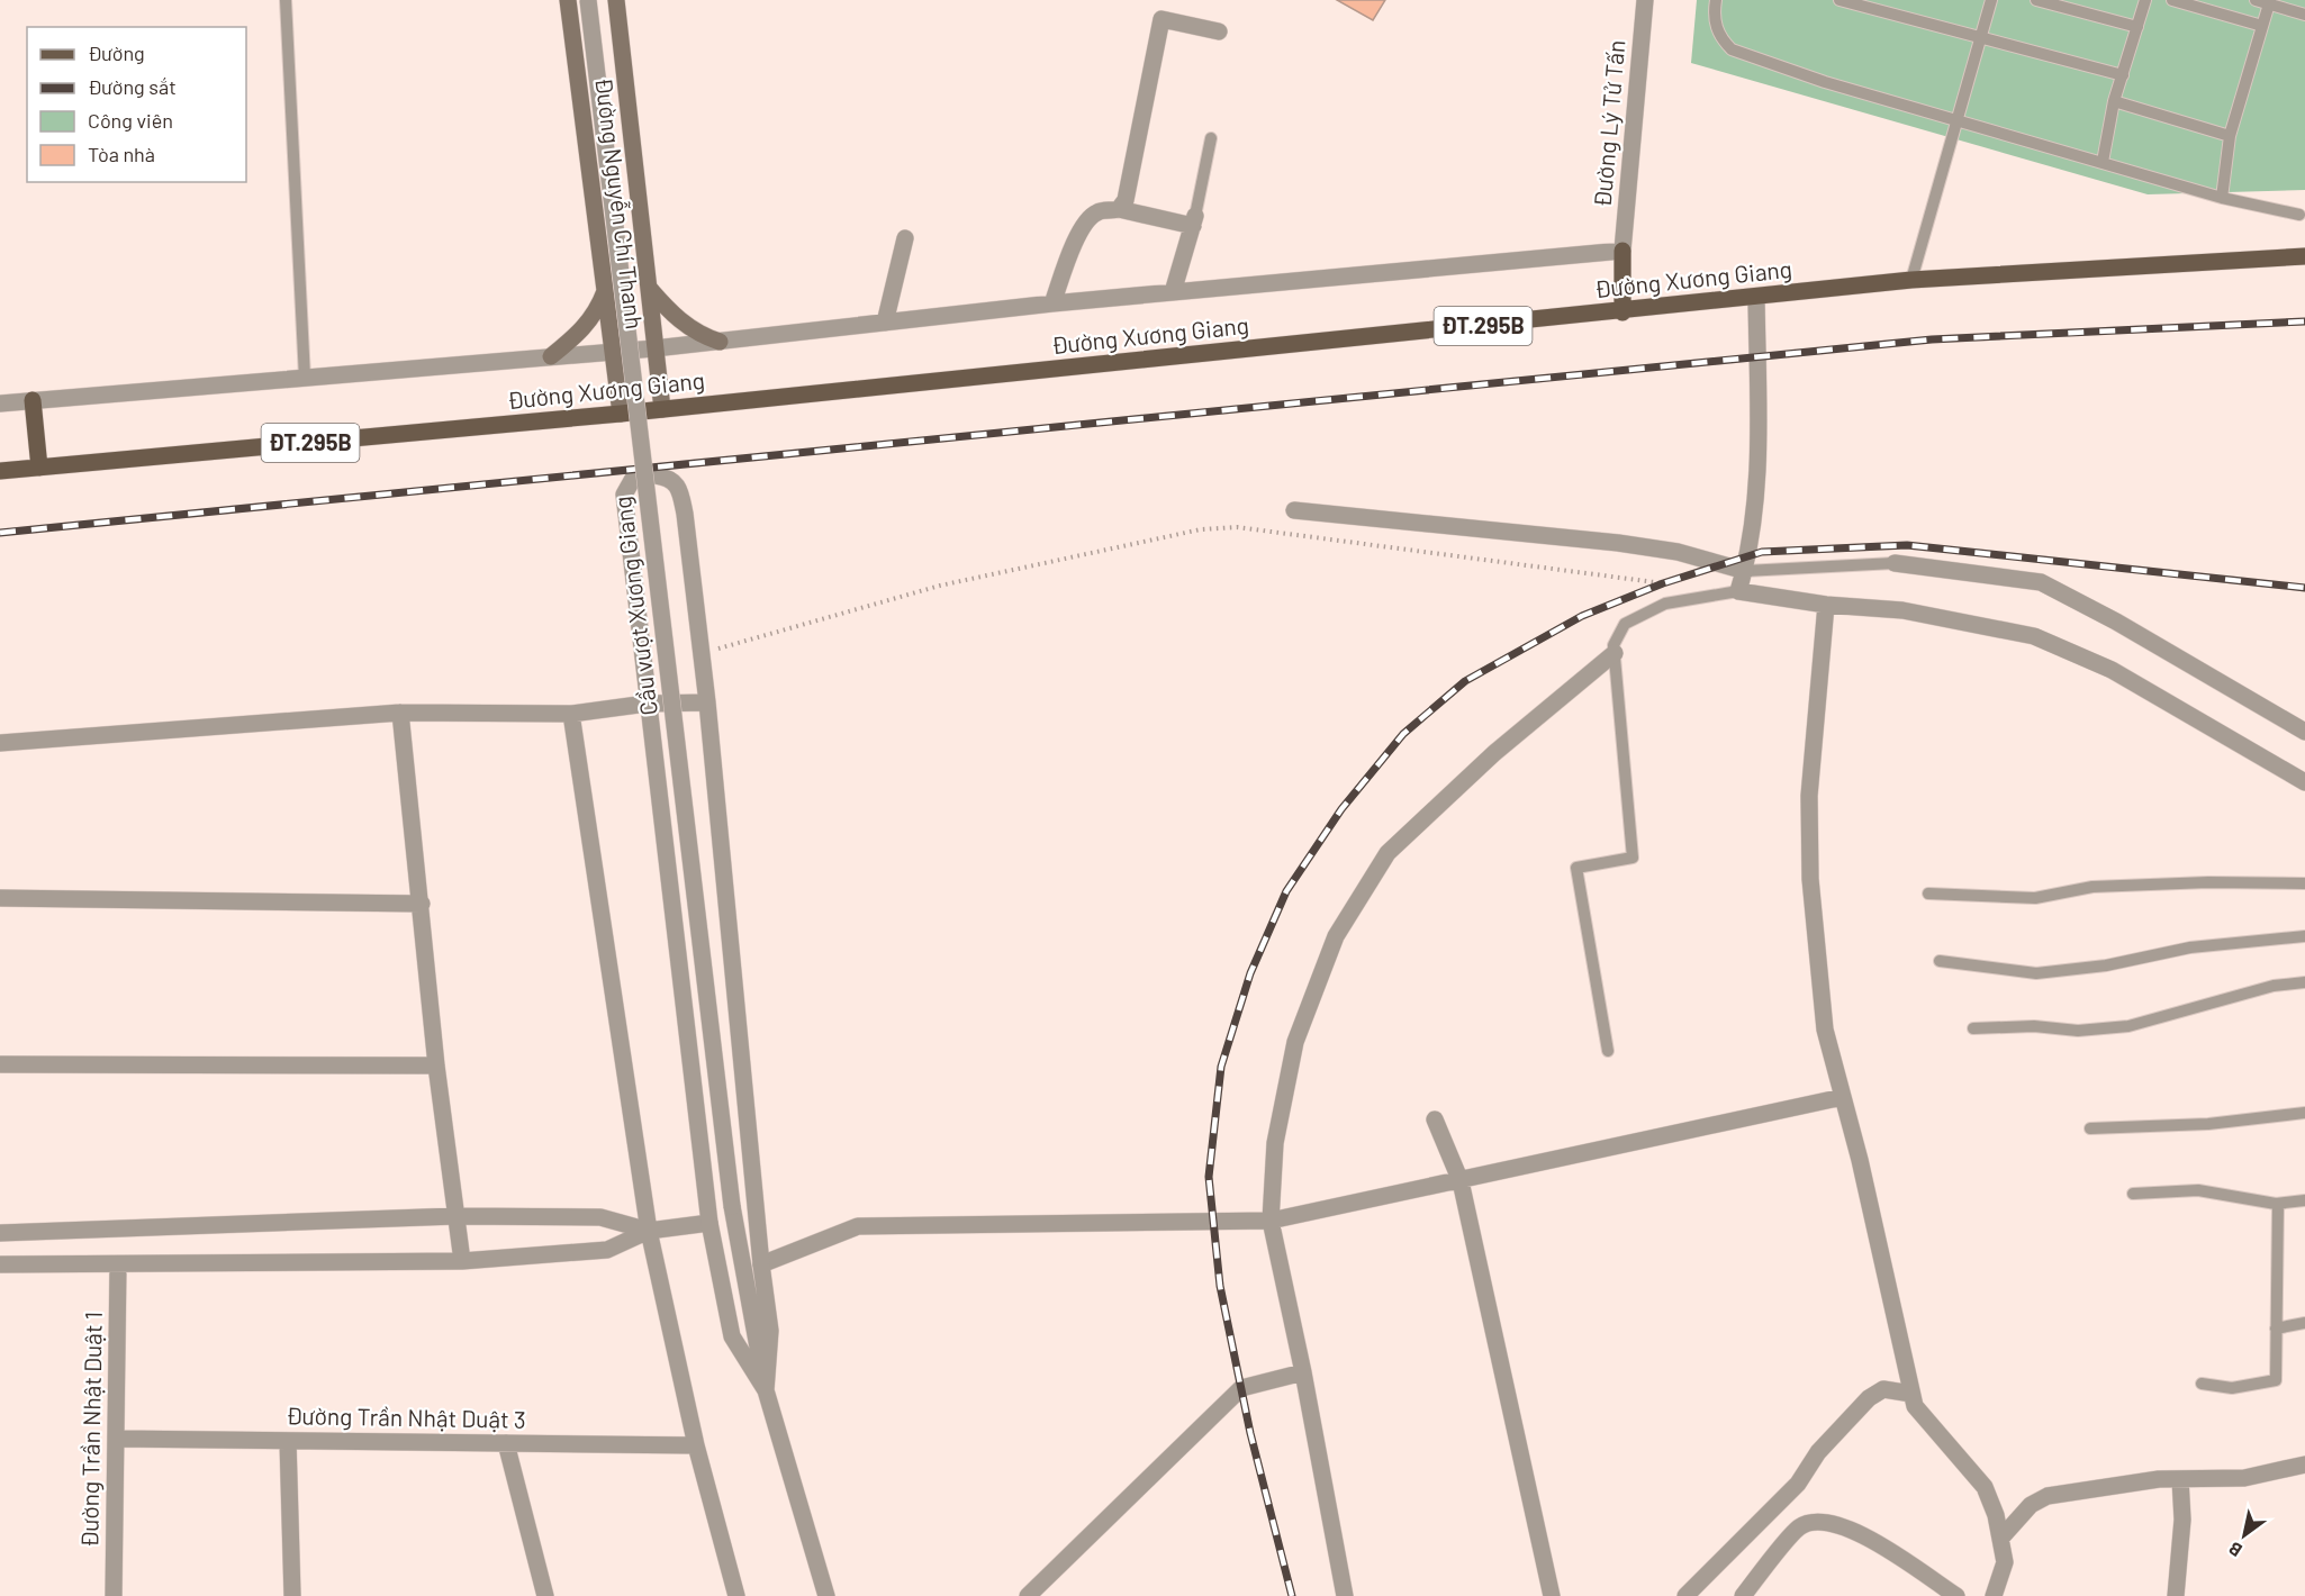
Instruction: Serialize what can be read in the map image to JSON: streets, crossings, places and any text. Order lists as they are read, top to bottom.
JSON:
{
  "streets": {
    "main road": ["Đường Nguyễn Chí Thanh", "Đường Xương Giang", "ĐT.295B"],
    "street": [
      "Đường Lý Tử Tấn",
      "Cầu vượt Xương Giang",
      "Đường Trần Nhật Duật 3",
      "Đường Trần Nhật Duật 1"
    ]
  },
  "crossings": [
    ["Đường Lý Tử Tấn", "Đường Xương Giang"],
    ["Đường Nguyễn Chí Thanh", "Đường Xương Giang"],
    ["Đường Trần Nhật Duật 3", "Đường Trần Nhật Duật 1"]
  ],
  "legend": [
    "Đường",
    "Đường sắt",
    "Công viên",
    "Tòa nhà"
  ],
  "north": "bottom left"
}
